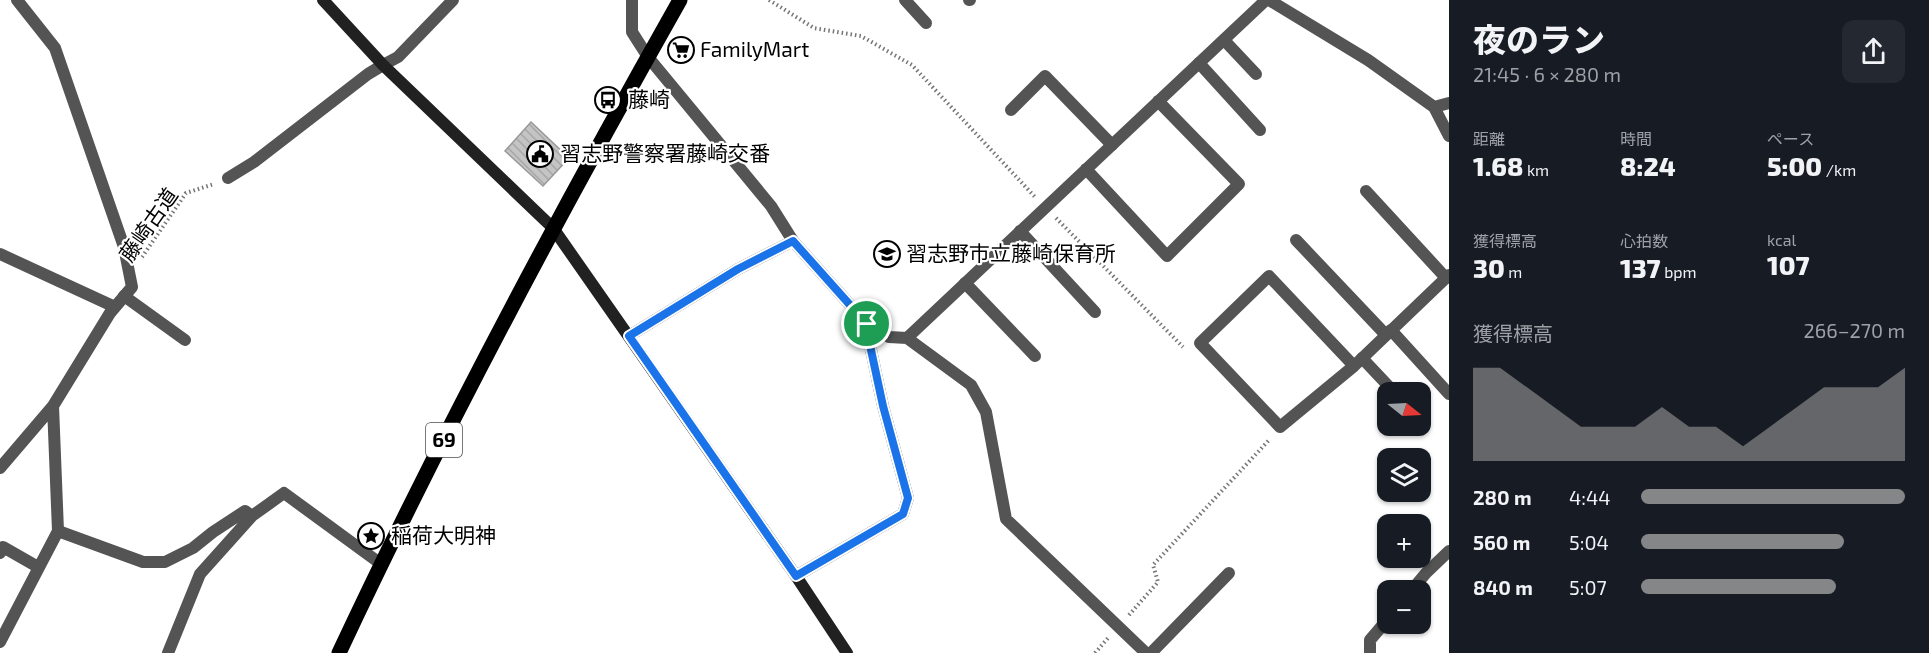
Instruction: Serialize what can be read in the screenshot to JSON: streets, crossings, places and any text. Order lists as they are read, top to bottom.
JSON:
{
  "streets": {
    "main road": ["69"],
    "path": ["藤崎古道"]
  },
  "places": {
    "supermarket": ["FamilyMart"],
    "bus stop": ["藤崎"],
    "public building": ["習志野警察署藤崎交番"],
    "school or university": ["習志野市立藤崎保育所"],
    "place": ["稲荷大明神"]
  },
  "north": "right",
  "page": {
    "heading": ["夜のラン", "21:45 · 6 × 280 m"],
    "stats": [
      ["距離", "1.68 km"],
      ["時間", "8:24"],
      ["ペース", "5:00 /km"],
      ["獲得標高", "30 m"],
      ["心拍数", "137 bpm"],
      ["kcal", "107"]
    ],
    "chart": ["獲得標高", "266–270 m"],
    "map_buttons": ["+", "−"],
    "list": [
      {
        "name": "280 m",
        "note": "4:44"
      },
      {
        "name": "560 m",
        "note": "5:04"
      },
      {
        "name": "840 m",
        "note": "5:07"
      }
    ]
  }
}
